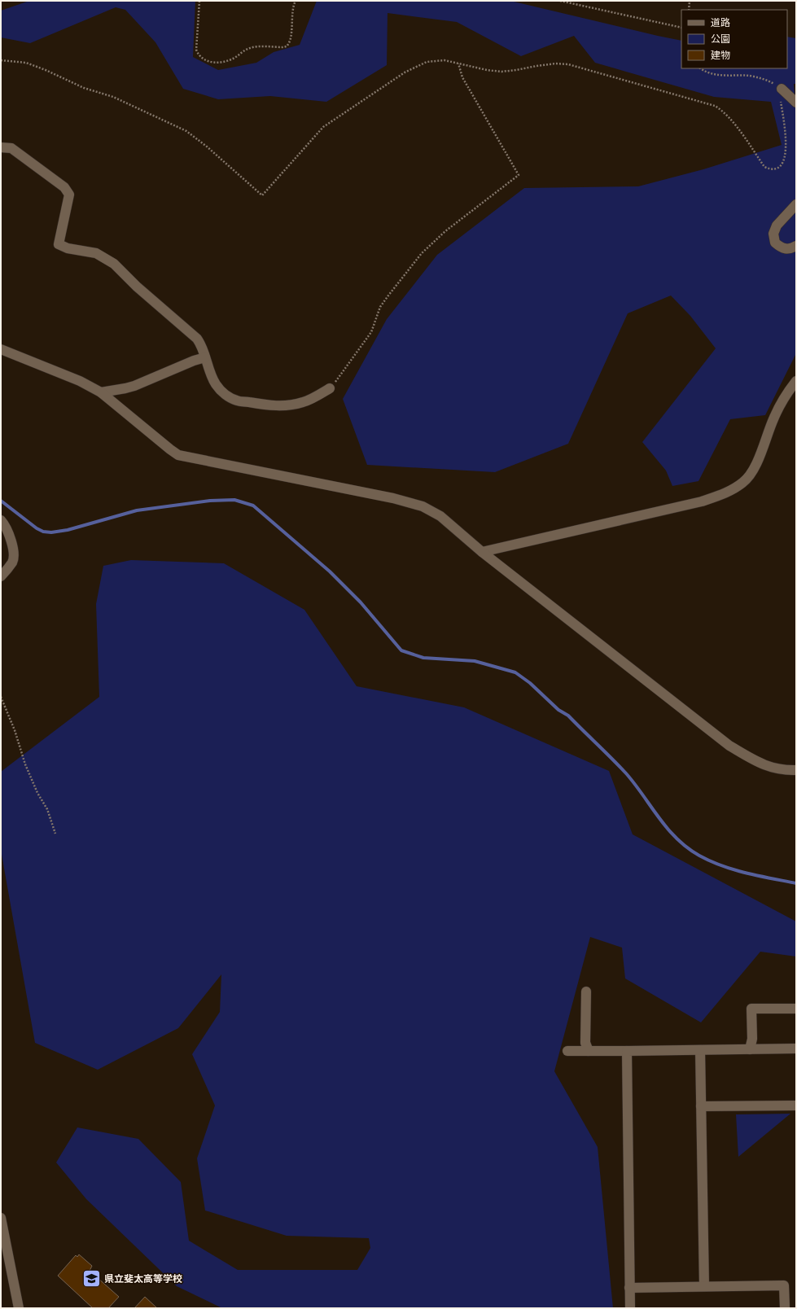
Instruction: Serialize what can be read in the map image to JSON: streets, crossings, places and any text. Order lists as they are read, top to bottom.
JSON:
{
  "places": {
    "school or university": ["県立斐太高等学校"]
  },
  "legend": ["道路", "公園", "建物"]
}
